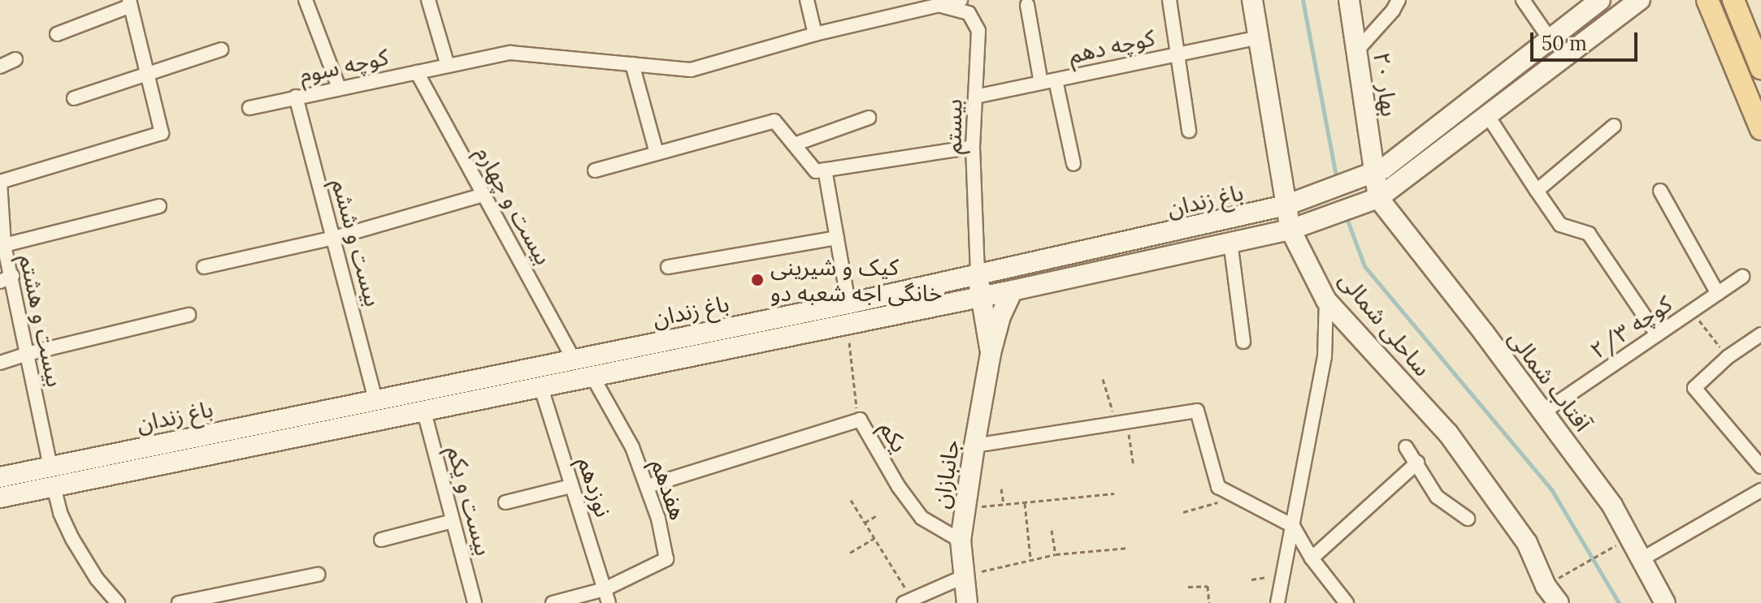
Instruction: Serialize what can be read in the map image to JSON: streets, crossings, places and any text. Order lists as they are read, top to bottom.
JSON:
{
  "streets": {
    "main road": [
      "بهار ۲۰",
      "باغ زندان",
      "ساحلی شمالی",
      "آفتاب شمالی",
      "جانبازان"
    ],
    "street": [
      "کوچه دهم",
      "کوچه سوم",
      "بیستم",
      "بیست و چهارم",
      "بیست و ششم",
      "بیست و هشتم",
      "کوچه ۲/۳",
      "یکم",
      "نوزدهم",
      "هفدهم",
      "بیست و یکم"
    ]
  },
  "crossings": [
    ["کوچه دهم", "بیستم"],
    ["کوچه دهم", "ساحلی شمالی"],
    ["کوچه سوم", "بیستم"],
    ["کوچه سوم", "بیست و چهارم"],
    ["کوچه سوم", "بیست و ششم"],
    ["بهار ۲۰", "باغ زندان"],
    ["بهار ۲۰", "آفتاب شمالی"],
    ["بیستم", "باغ زندان"],
    ["بیستم", "جانبازان"],
    ["باغ زندان", "بیست و چهارم"],
    ["باغ زندان", "بیست و ششم"],
    ["باغ زندان", "بیست و هشتم"],
    ["باغ زندان", "ساحلی شمالی"],
    ["باغ زندان", "آفتاب شمالی"],
    ["باغ زندان", "یکم"],
    ["باغ زندان", "جانبازان"],
    ["باغ زندان", "نوزدهم"],
    ["باغ زندان", "هفدهم"],
    ["باغ زندان", "بیست و یکم"],
    ["کوچه ۲/۳", "آفتاب شمالی"],
    ["یکم", "جانبازان"],
    ["نوزدهم", "هفدهم"]
  ],
  "places": ["کیک و شیرینی خانگی اجه شعبه دو"],
  "scale_bar": "50 m"
}
